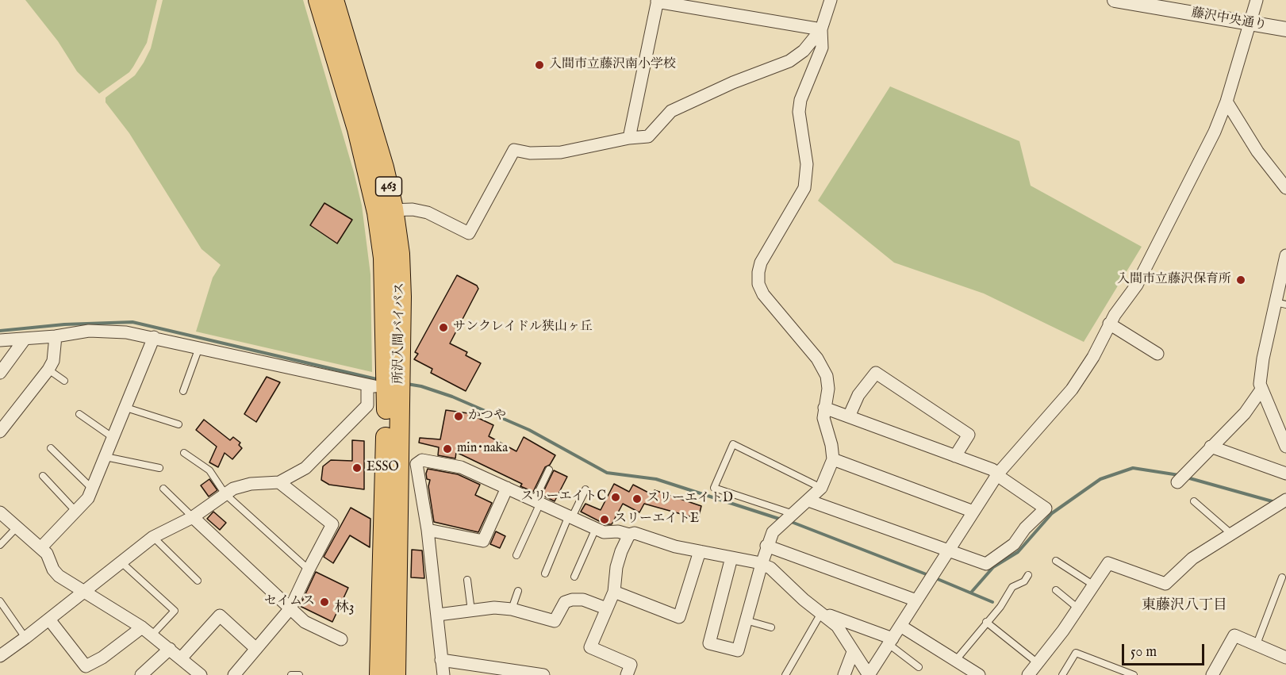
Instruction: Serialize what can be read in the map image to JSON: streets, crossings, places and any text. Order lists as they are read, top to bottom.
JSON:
{
  "streets": {
    "highway": ["463", "所沢入間バイパス"],
    "street": ["藤沢中央通り"]
  },
  "districts": ["東藤沢八丁目", "林3"],
  "places": [
    "入間市立藤沢南小学校",
    "入間市立藤沢保育所",
    "サンクレイドル狭山ヶ丘",
    "かつや",
    "min･naka",
    "ESSO",
    "スリーエイトC",
    "スリーエイトD",
    "スリーエイトE",
    "セイムス"
  ],
  "scale_bar": "50 m"
}
